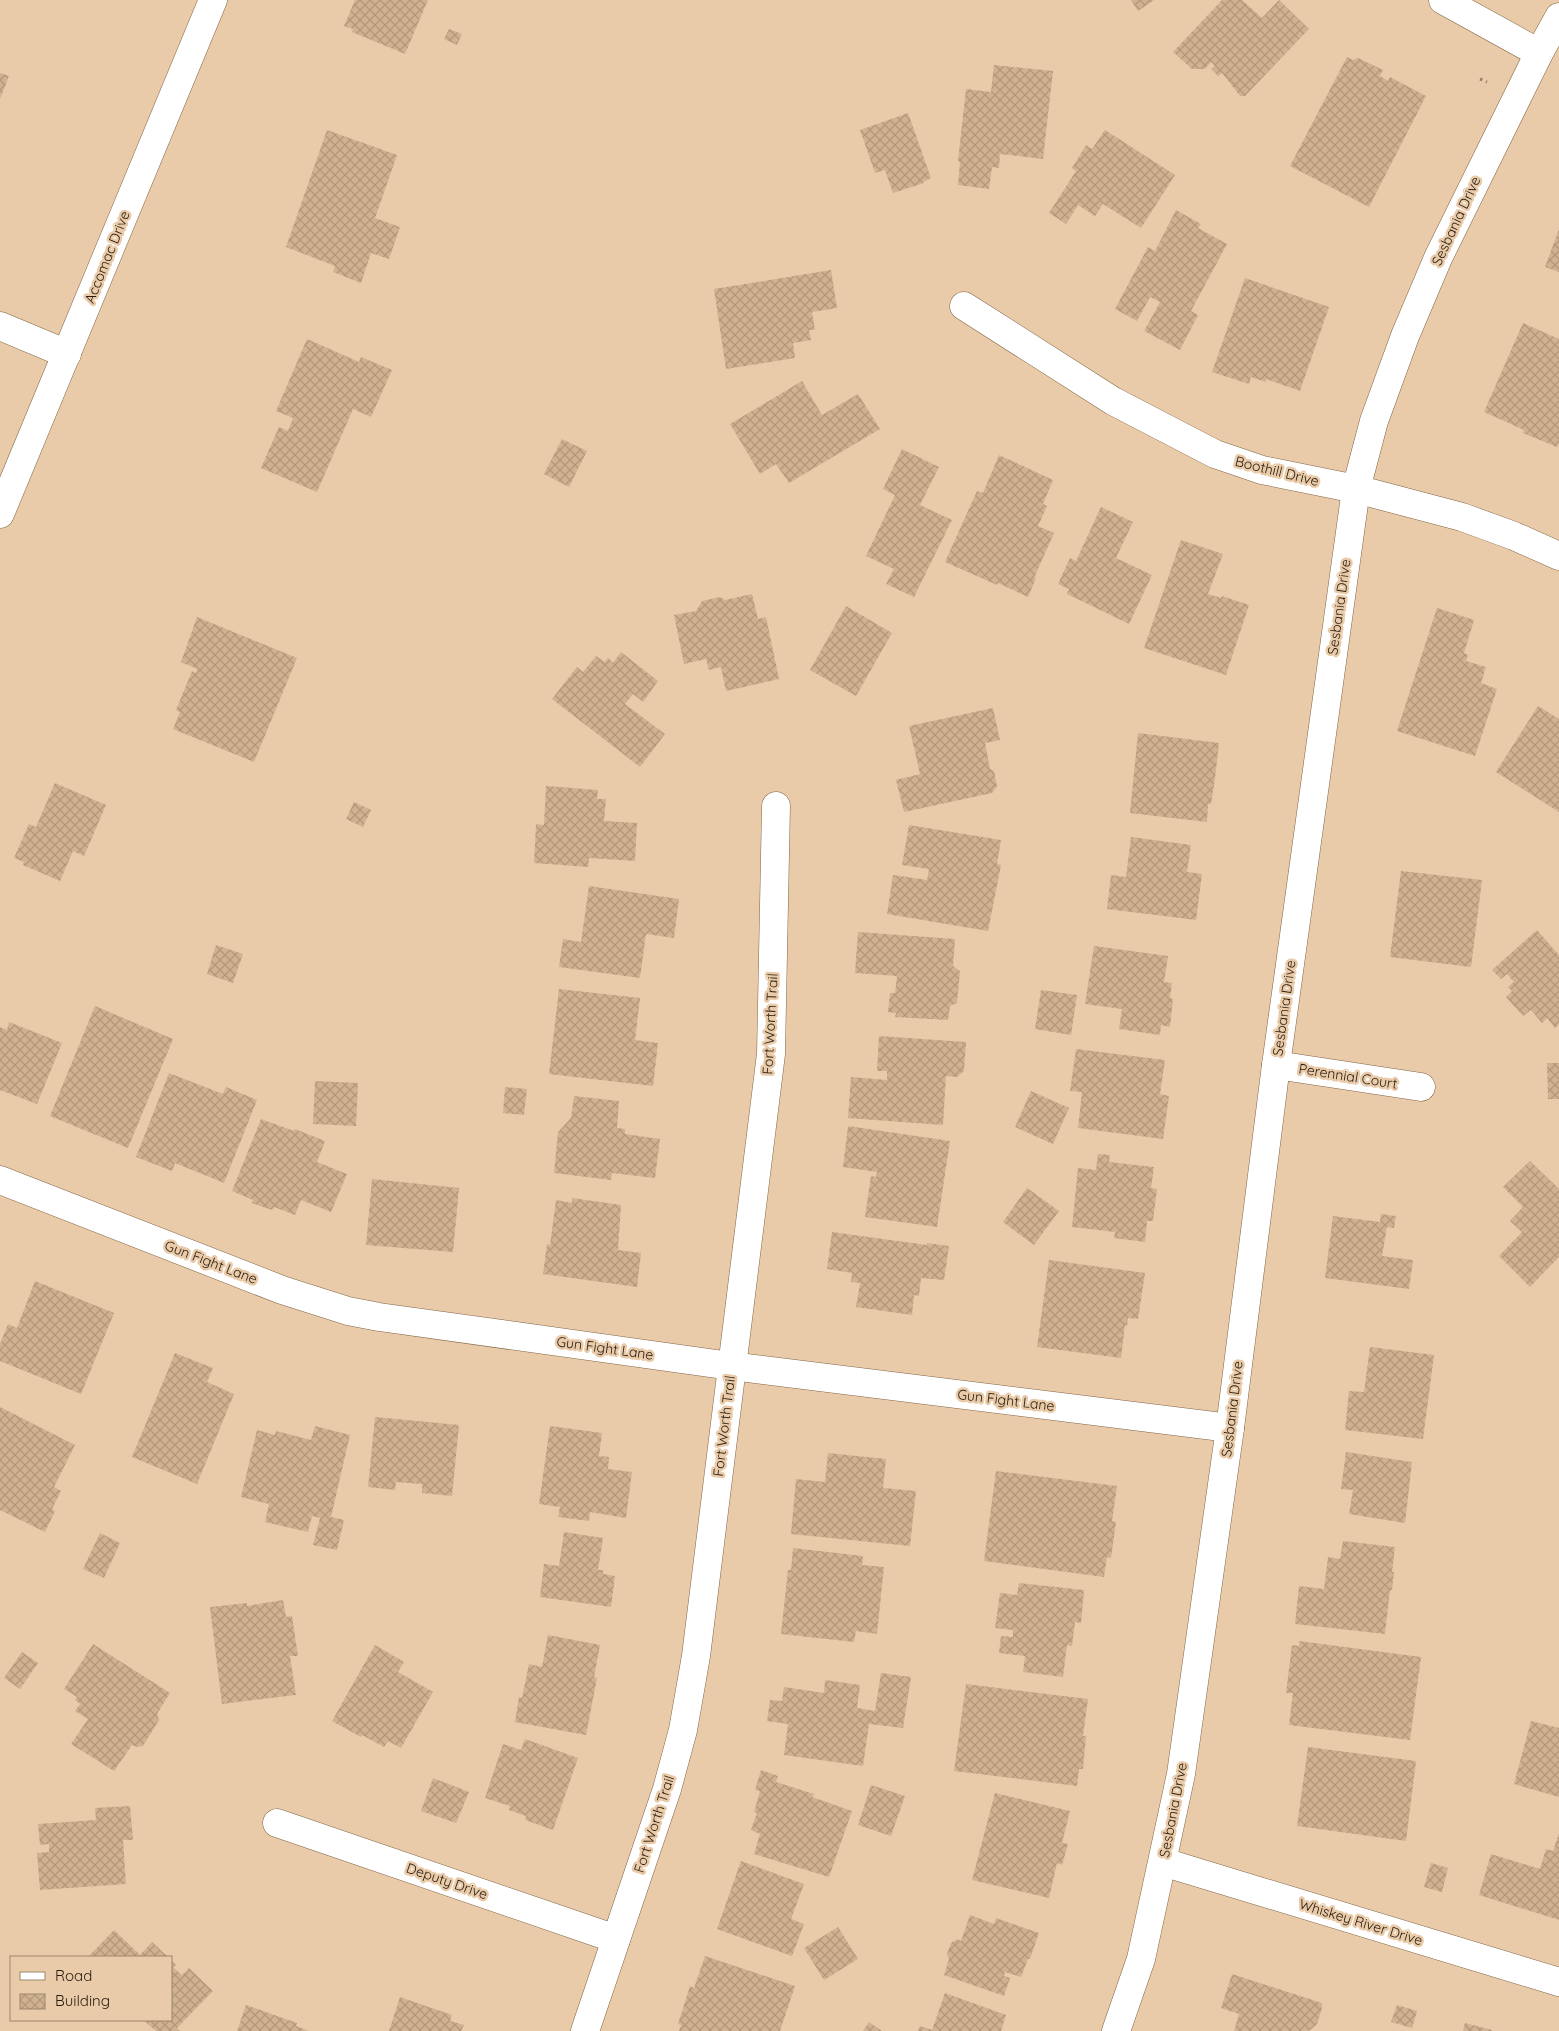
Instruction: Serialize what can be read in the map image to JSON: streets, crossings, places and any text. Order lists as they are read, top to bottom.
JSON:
{
  "streets": {
    "street": [
      "Sesbania Drive",
      "Accomac Drive",
      "Boothill Drive",
      "Fort Worth Trail",
      "Perennial Court",
      "Gun Fight Lane",
      "Deputy Drive",
      "Whiskey River Drive"
    ]
  },
  "crossings": [
    ["Sesbania Drive", "Boothill Drive"],
    ["Sesbania Drive", "Perennial Court"],
    ["Sesbania Drive", "Gun Fight Lane"],
    ["Sesbania Drive", "Whiskey River Drive"],
    ["Fort Worth Trail", "Gun Fight Lane"],
    ["Fort Worth Trail", "Deputy Drive"]
  ],
  "legend": ["Road", "Building"]
}
